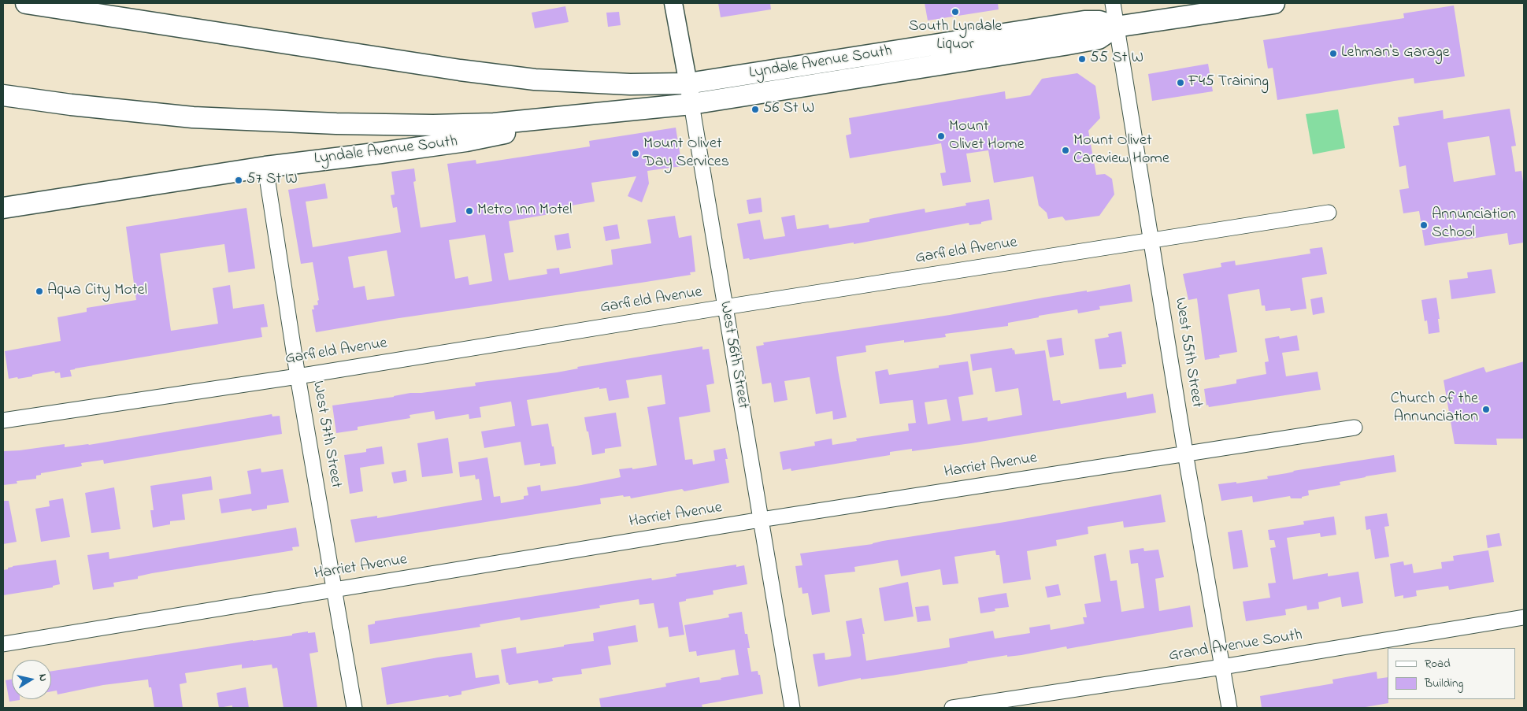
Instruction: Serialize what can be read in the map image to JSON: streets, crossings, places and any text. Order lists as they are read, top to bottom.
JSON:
{
  "streets": {
    "main road": ["Lyndale Avenue South"],
    "street": [
      "Garfield Avenue",
      "West 55th Street",
      "West 56th Street",
      "West 57th Street",
      "Harriet Avenue",
      "Grand Avenue South"
    ]
  },
  "crossings": [
    ["Lyndale Avenue South", "West 55th Street"],
    ["Lyndale Avenue South", "West 56th Street"],
    ["Lyndale Avenue South", "West 57th Street"],
    ["Garfield Avenue", "West 55th Street"],
    ["Garfield Avenue", "West 56th Street"],
    ["Garfield Avenue", "West 57th Street"],
    ["West 55th Street", "Harriet Avenue"],
    ["West 55th Street", "Grand Avenue South"],
    ["West 56th Street", "Harriet Avenue"],
    ["West 57th Street", "Harriet Avenue"]
  ],
  "places": [
    "South Lyndale Liquor",
    "Lehman's Garage",
    "55 St W",
    "F45 Training",
    "56 St W",
    "Mount Olivet Home",
    "Mount Olivet Careview Home",
    "Mount Olivet Day Services",
    "57 St W",
    "Metro Inn Motel",
    "Annunciation School",
    "Aqua City Motel",
    "Church of the Annunciation"
  ],
  "legend": ["Road", "Building"],
  "north": "right"
}
